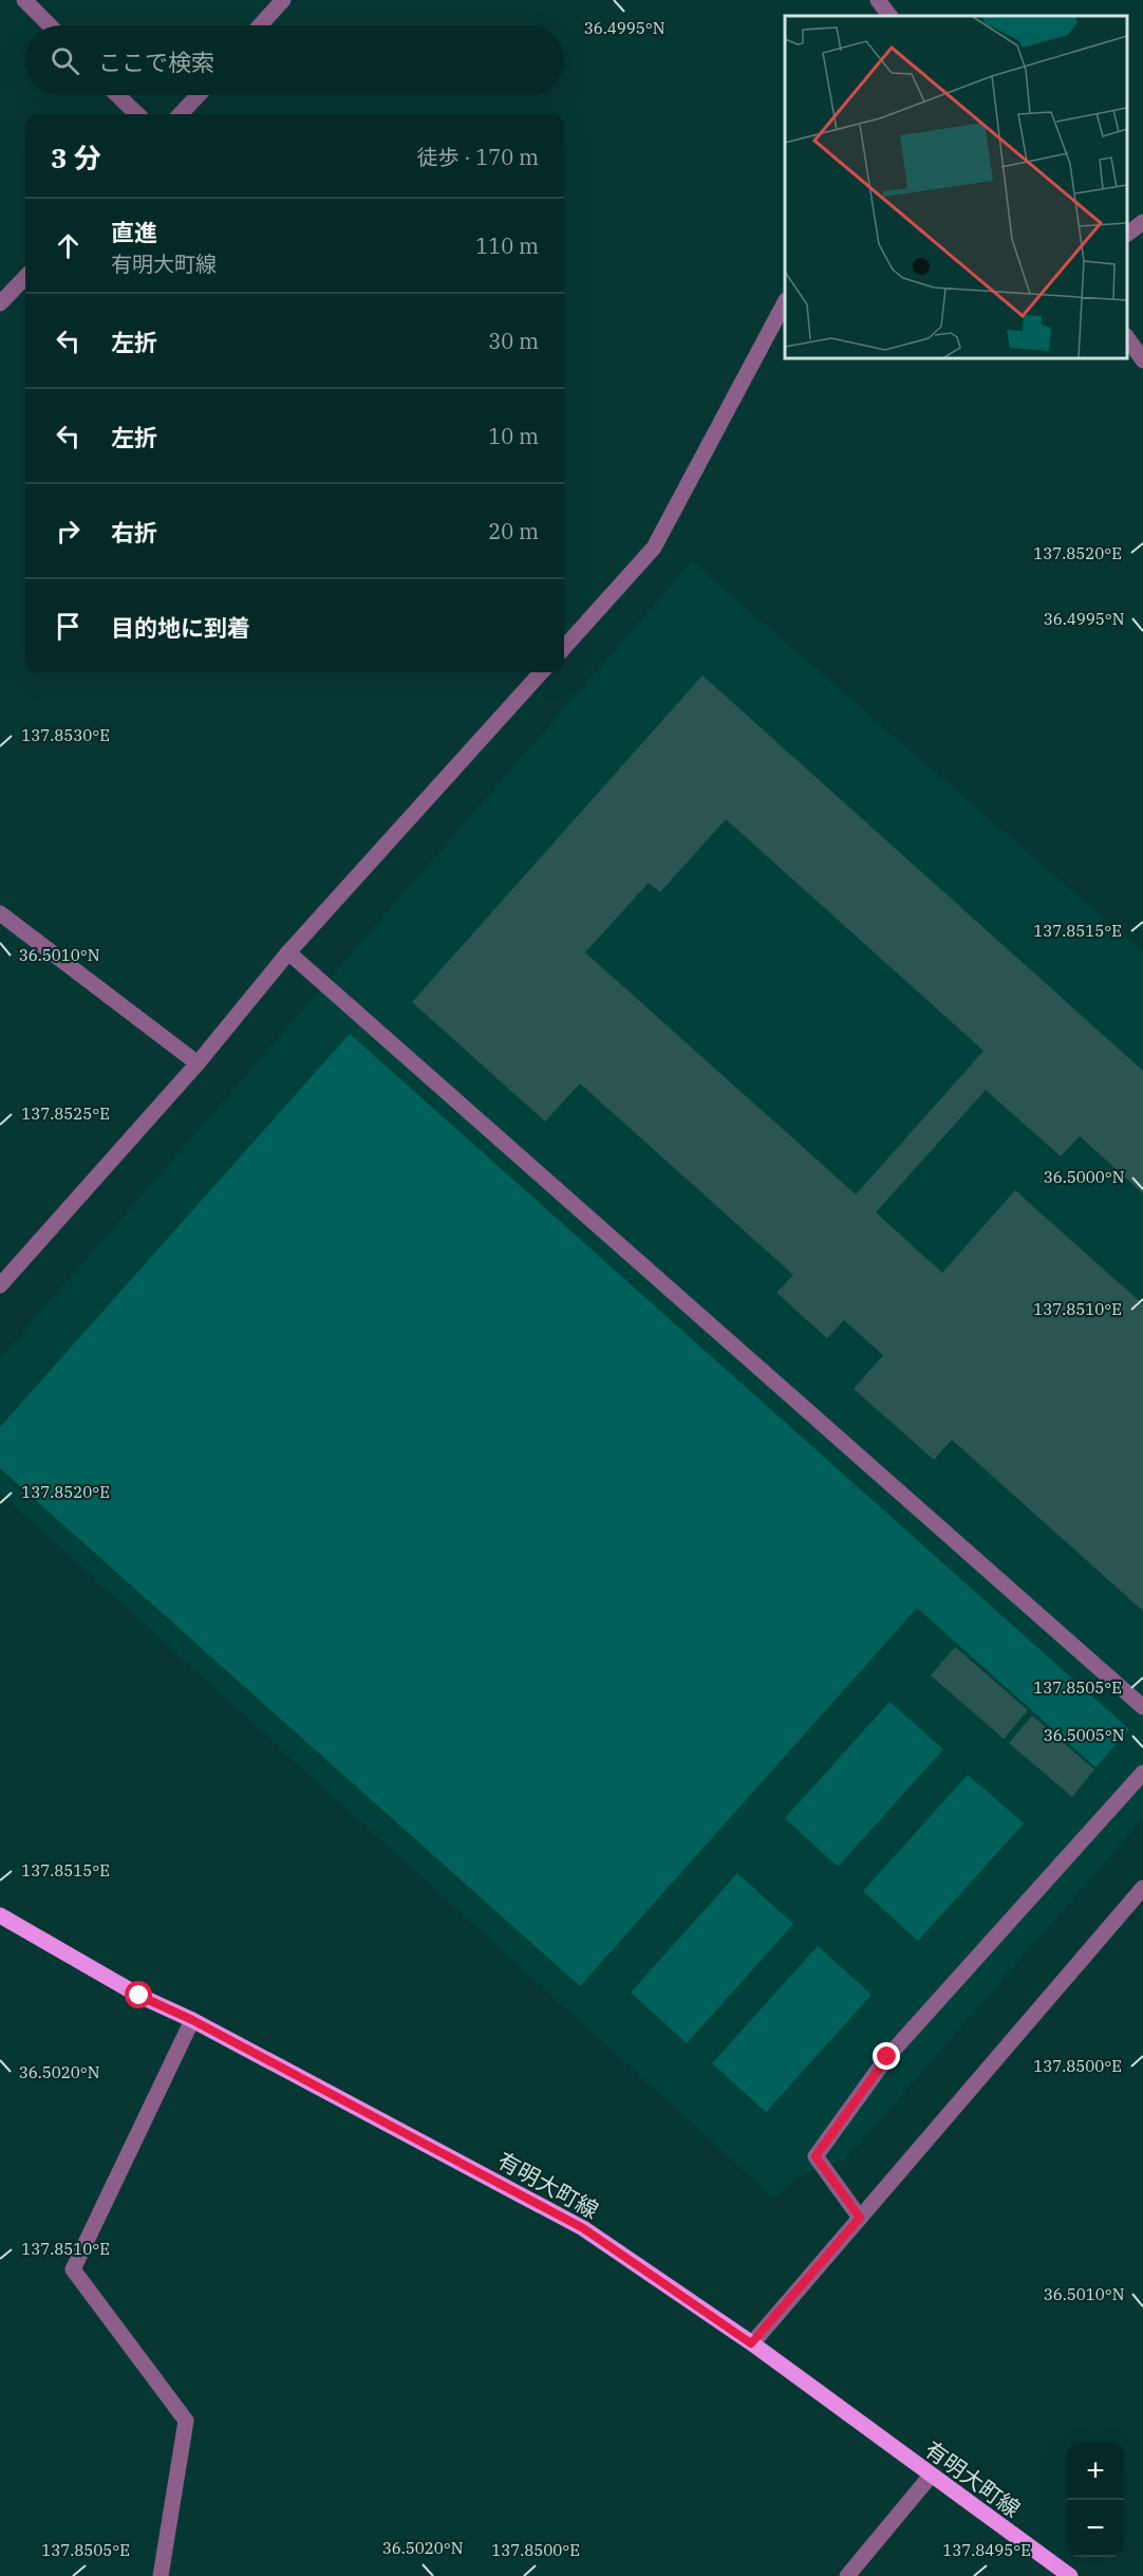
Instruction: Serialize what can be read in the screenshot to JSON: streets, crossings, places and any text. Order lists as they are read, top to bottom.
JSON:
{
  "streets": {
    "main road": ["有明大町線"]
  },
  "page": {
    "search": "ここで検索",
    "heading": ["3 分", "徒歩 · 170 m"],
    "list": [
      ["直進", "有明大町線", "110 m"],
      ["左折", "30 m"],
      ["左折", "10 m"],
      ["右折", "20 m"],
      "目的地に到着"
    ],
    "map_buttons": ["+", "−"]
  },
  "coordinates": [
    "36.4995°N",
    "137.8520°E",
    "137.8530°E",
    "137.8515°E",
    "36.5010°N",
    "137.8525°E",
    "36.5000°N",
    "137.8510°E",
    "137.8505°E",
    "36.5005°N",
    "137.8500°E",
    "36.5020°N",
    "137.8495°E"
  ]
}
